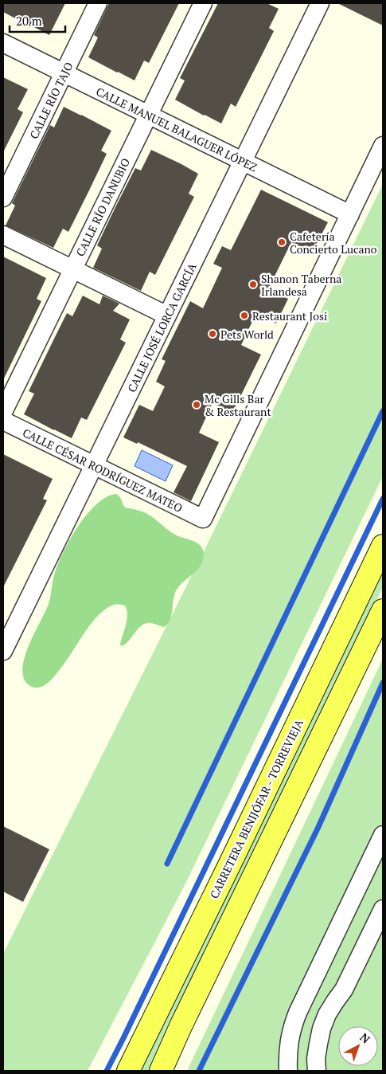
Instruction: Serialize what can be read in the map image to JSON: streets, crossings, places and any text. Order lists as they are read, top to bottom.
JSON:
{
  "streets": {
    "main road": ["CARRETERA BENIJÓFAR - TORREVIEJA"],
    "street": [
      "CALLE RÍO TAJO",
      "CALLE MANUEL BALAGUER LÓPEZ",
      "CALLE RÍO DANUBIO",
      "CALLE JOSÉ LORCA GARCÍA",
      "CALLE CÉSAR RODRÍGUEZ MATEO"
    ]
  },
  "crossings": [
    ["CALLE RÍO TAJO", "CALLE MANUEL BALAGUER LÓPEZ"],
    ["CALLE MANUEL BALAGUER LÓPEZ", "CALLE RÍO DANUBIO"],
    ["CALLE MANUEL BALAGUER LÓPEZ", "CALLE JOSÉ LORCA GARCÍA"],
    ["CALLE MANUEL BALAGUER LÓPEZ", "CALLE CÉSAR RODRÍGUEZ MATEO"],
    ["CALLE JOSÉ LORCA GARCÍA", "CALLE CÉSAR RODRÍGUEZ MATEO"]
  ],
  "places": [
    "Cafetería Concierto Lucano",
    "Shanon Taberna Irlandesa",
    "Restaurant Josi",
    "Pets World",
    "Mc Gills Bar & Restaurant"
  ],
  "scale_bar": "20 m",
  "north": "top right"
}
